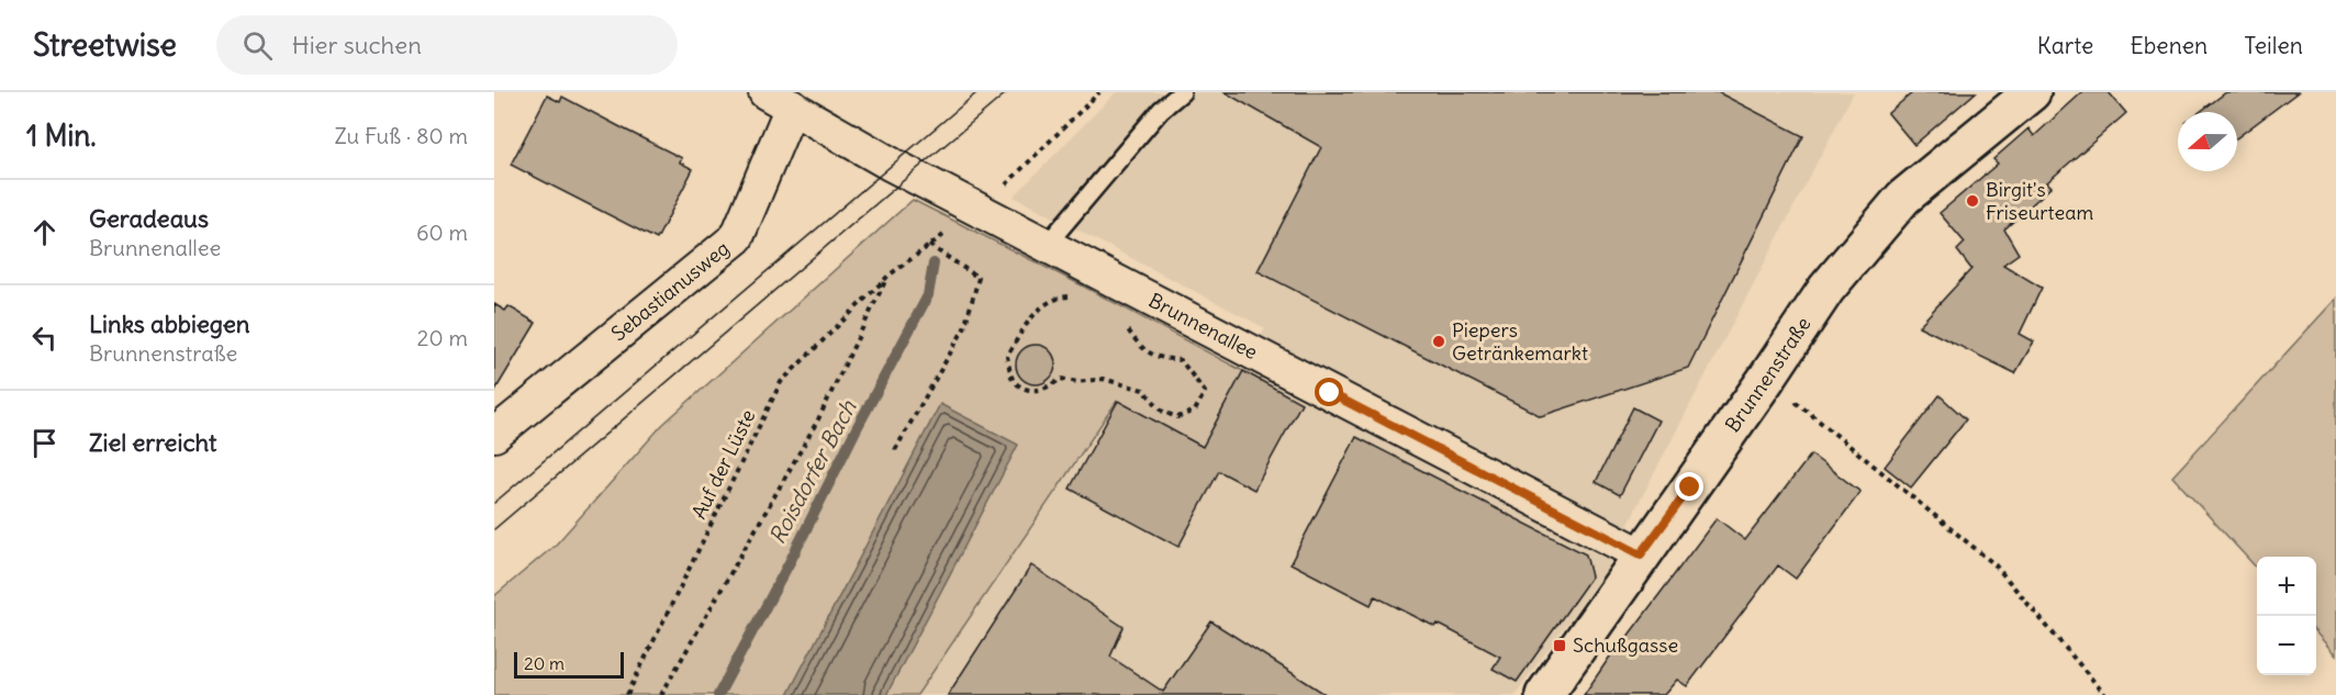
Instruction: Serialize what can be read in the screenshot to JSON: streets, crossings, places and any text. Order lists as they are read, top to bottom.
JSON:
{
  "streets": {
    "street": ["Sebastianusweg", "Brunnenallee", "Brunnenstraße"],
    "path": ["Auf der Lüste"]
  },
  "crossings": [
    ["Sebastianusweg", "Brunnenallee"],
    ["Brunnenallee", "Brunnenstraße"],
    ["Brunnenallee", "Auf der Lüste"]
  ],
  "water": ["Roisdorfer Bach"],
  "places": {
    "other": ["Birgit's Friseurteam", "Piepers Getränkemarkt"],
    "transit": ["Schußgasse"]
  },
  "scale_bar": "20 m",
  "north": "left",
  "page": {
    "header": "Streetwise",
    "search": "Hier suchen",
    "nav": ["Karte", "Ebenen", "Teilen"],
    "heading": ["1 Min.", "Zu Fuß · 80 m"],
    "list": [
      ["Geradeaus", "Brunnenallee", "60 m"],
      ["Links abbiegen", "Brunnenstraße", "20 m"],
      "Ziel erreicht"
    ],
    "map_buttons": ["+", "−"],
    "scale": "20 m"
  }
}
